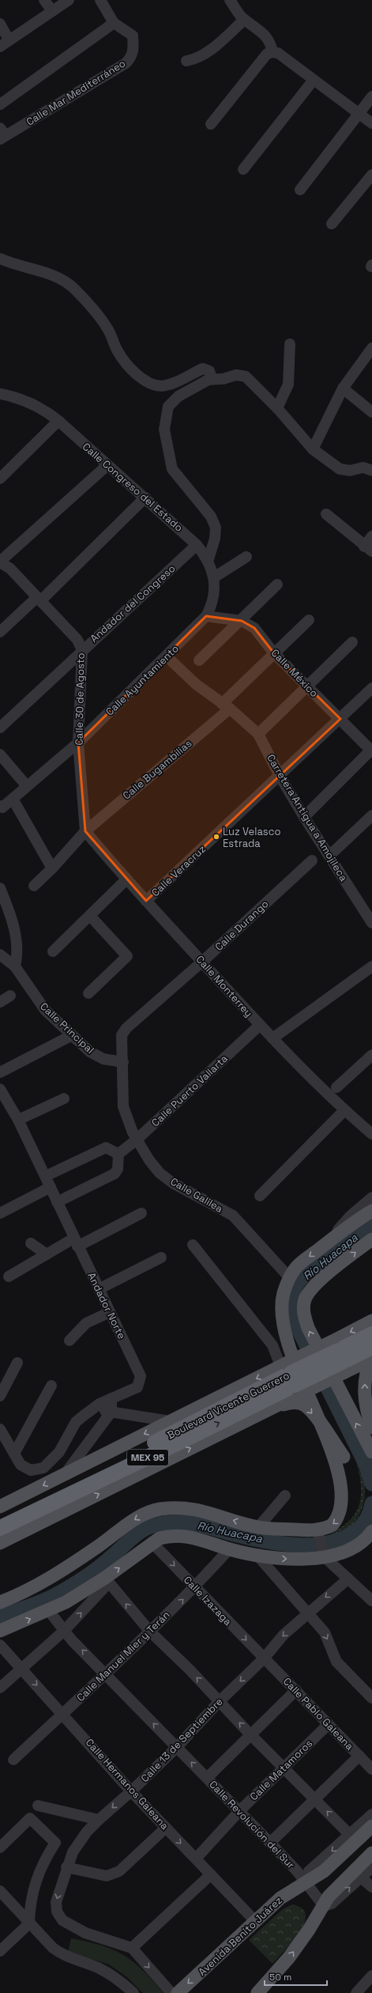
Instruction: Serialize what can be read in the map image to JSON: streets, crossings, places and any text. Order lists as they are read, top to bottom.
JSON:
{
  "streets": {
    "highway": ["Boulevard Vicente Guerrero", "MEX 95"],
    "main road": ["Avenida Benito Juárez"],
    "street": [
      "Calle Mar Mediterráneo",
      "Calle Congreso del Estado",
      "Andador del Congreso",
      "Calle México",
      "Calle Ayuntamiento",
      "Calle 30 de Agosto",
      "Calle Bugambilias",
      "Carretera Antigua a Amojileca",
      "Calle Veracruz",
      "Calle Durango",
      "Calle Monterrey",
      "Calle Principal",
      "Calle Puerto Vallarta",
      "Calle Galilea",
      "Andador Norte",
      "Calle Izazaga",
      "Calle Manuel Mier y Terán",
      "Calle Pablo Galeana",
      "Calle 13 de Septiembre",
      "Calle Matamoros",
      "Calle Hermanos Galeana",
      "Calle Revolución del Sur"
    ]
  },
  "crossings": [
    ["Calle Congreso del Estado", "Andador del Congreso"],
    ["Calle Congreso del Estado", "Calle México"],
    ["Calle Congreso del Estado", "Calle Ayuntamiento"],
    ["Andador del Congreso", "Calle 30 de Agosto"],
    ["Calle México", "Calle Ayuntamiento"],
    ["Calle México", "Calle Bugambilias"],
    ["Calle México", "Calle Veracruz"],
    ["Calle Ayuntamiento", "Calle 30 de Agosto"],
    ["Calle Ayuntamiento", "Carretera Antigua a Amojileca"],
    ["Calle 30 de Agosto", "Calle Bugambilias"],
    ["Calle 30 de Agosto", "Calle Monterrey"],
    ["Calle Bugambilias", "Carretera Antigua a Amojileca"],
    ["Calle Bugambilias", "Calle Monterrey"],
    ["Carretera Antigua a Amojileca", "Calle Veracruz"],
    ["Calle Veracruz", "Calle Monterrey"],
    ["Calle Durango", "Calle Monterrey"],
    ["Calle Durango", "Calle Principal"],
    ["Calle Durango", "Calle Galilea"],
    ["Calle Monterrey", "Calle Puerto Vallarta"],
    ["Calle Principal", "Calle Galilea"],
    ["Calle Puerto Vallarta", "Calle Galilea"],
    ["Calle Izazaga", "Calle Manuel Mier y Terán"],
    ["Calle Izazaga", "Calle Pablo Galeana"],
    ["Calle Izazaga", "Calle 13 de Septiembre"],
    ["Calle Manuel Mier y Terán", "Calle Hermanos Galeana"],
    ["Calle Manuel Mier y Terán", "Calle Revolución del Sur"],
    ["Calle Pablo Galeana", "Calle 13 de Septiembre"],
    ["Calle Pablo Galeana", "Calle Matamoros"],
    ["Calle 13 de Septiembre", "Calle Hermanos Galeana"],
    ["Calle 13 de Septiembre", "Calle Revolución del Sur"],
    ["Calle Matamoros", "Calle Hermanos Galeana"],
    ["Calle Matamoros", "Calle Revolución del Sur"],
    ["Calle Hermanos Galeana", "Avenida Benito Juárez"],
    ["Calle Revolución del Sur", "Avenida Benito Juárez"]
  ],
  "water": ["Río Huacapa"],
  "places": ["Luz Velasco Estrada"],
  "scale_bar": "50 m"
}
